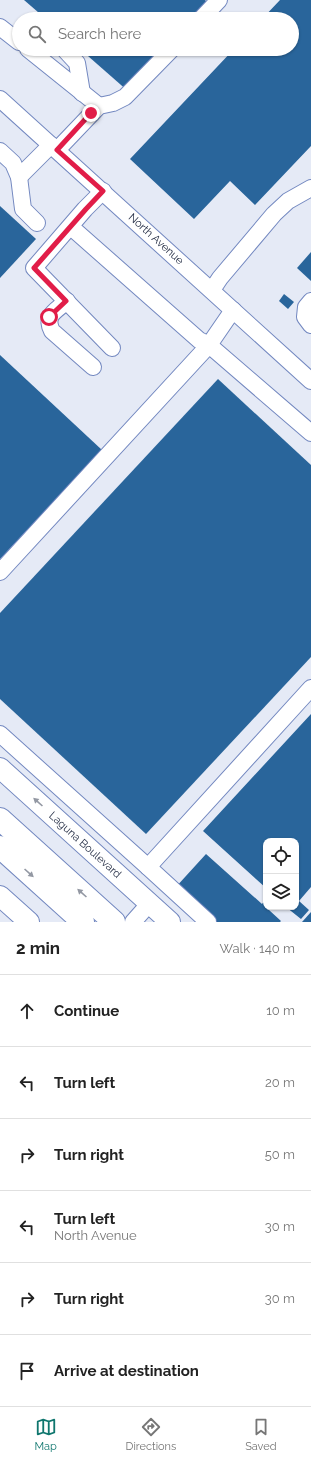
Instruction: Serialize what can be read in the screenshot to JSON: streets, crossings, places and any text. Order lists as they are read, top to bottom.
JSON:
{
  "streets": {
    "main road": ["Laguna Boulevard"],
    "street": ["North Avenue"]
  },
  "one_way": ["Laguna Boulevard"],
  "page": {
    "search": "Search here",
    "heading": ["2 min", "Walk · 140 m"],
    "list": [
      ["Continue", "10 m"],
      ["Turn left", "20 m"],
      ["Turn right", "50 m"],
      ["Turn left", "North Avenue", "30 m"],
      ["Turn right", "30 m"],
      "Arrive at destination"
    ],
    "nav": ["Map", "Directions", "Saved"]
  }
}
